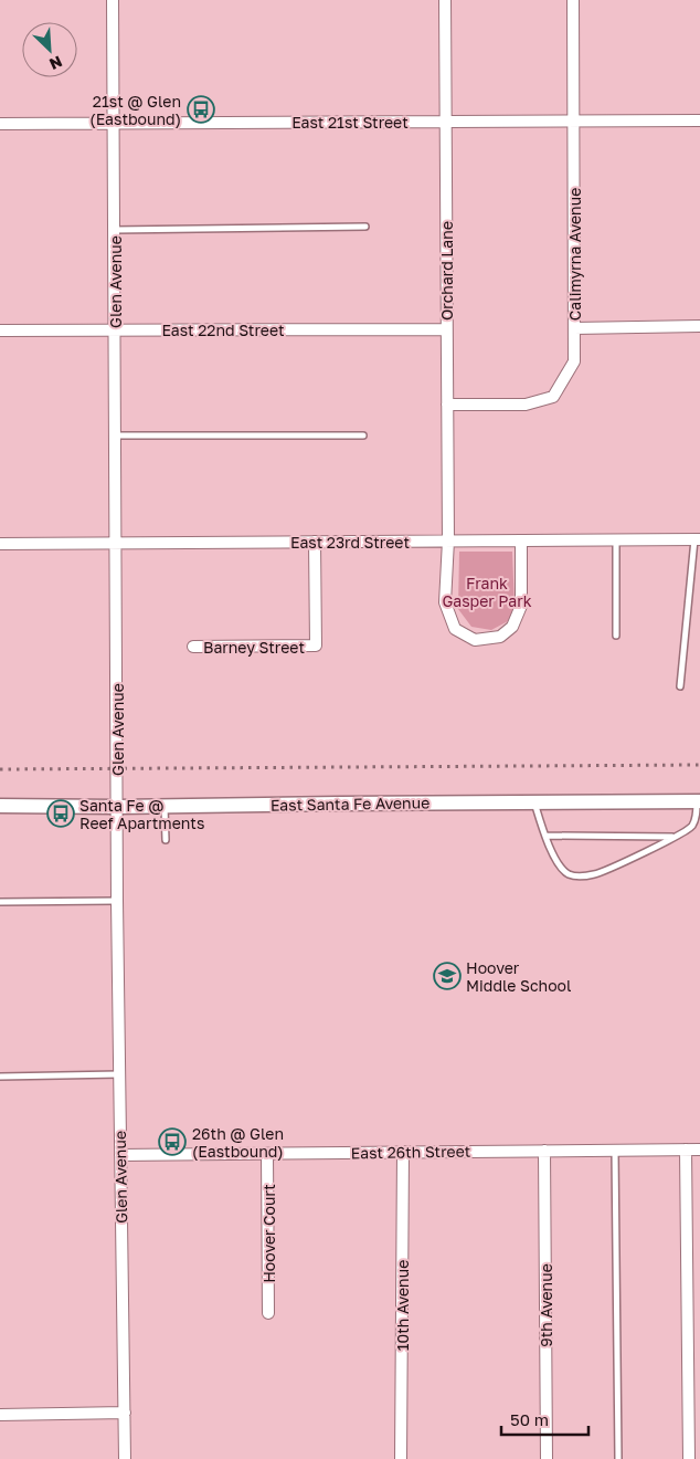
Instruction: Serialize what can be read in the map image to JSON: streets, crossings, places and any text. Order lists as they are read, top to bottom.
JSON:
{
  "streets": {
    "street": [
      "East 21st Street",
      "Calimyrna Avenue",
      "Orchard Lane",
      "Glen Avenue",
      "East 22nd Street",
      "East 23rd Street",
      "Barney Street",
      "East Santa Fe Avenue",
      "East 26th Street",
      "Hoover Court",
      "10th Avenue",
      "9th Avenue"
    ]
  },
  "crossings": [
    ["East 21st Street", "Calimyrna Avenue"],
    ["East 21st Street", "Orchard Lane"],
    ["East 21st Street", "Glen Avenue"],
    ["Calimyrna Avenue", "Orchard Lane"],
    ["Orchard Lane", "East 22nd Street"],
    ["Orchard Lane", "East 23rd Street"],
    ["Glen Avenue", "East 22nd Street"],
    ["Glen Avenue", "East 23rd Street"],
    ["Glen Avenue", "East Santa Fe Avenue"],
    ["Glen Avenue", "East 26th Street"],
    ["East 23rd Street", "Barney Street"],
    ["East 26th Street", "Hoover Court"],
    ["East 26th Street", "10th Avenue"],
    ["East 26th Street", "9th Avenue"]
  ],
  "parks": ["Frank Gasper Park"],
  "places": {
    "bus stop": ["21st @ Glen (Eastbound)", "Santa Fe @ Reef Apartments", "26th @ Glen (Eastbound)"],
    "school or university": ["Hoover Middle School"]
  },
  "scale_bar": "50 m",
  "north": "bottom right"
}
